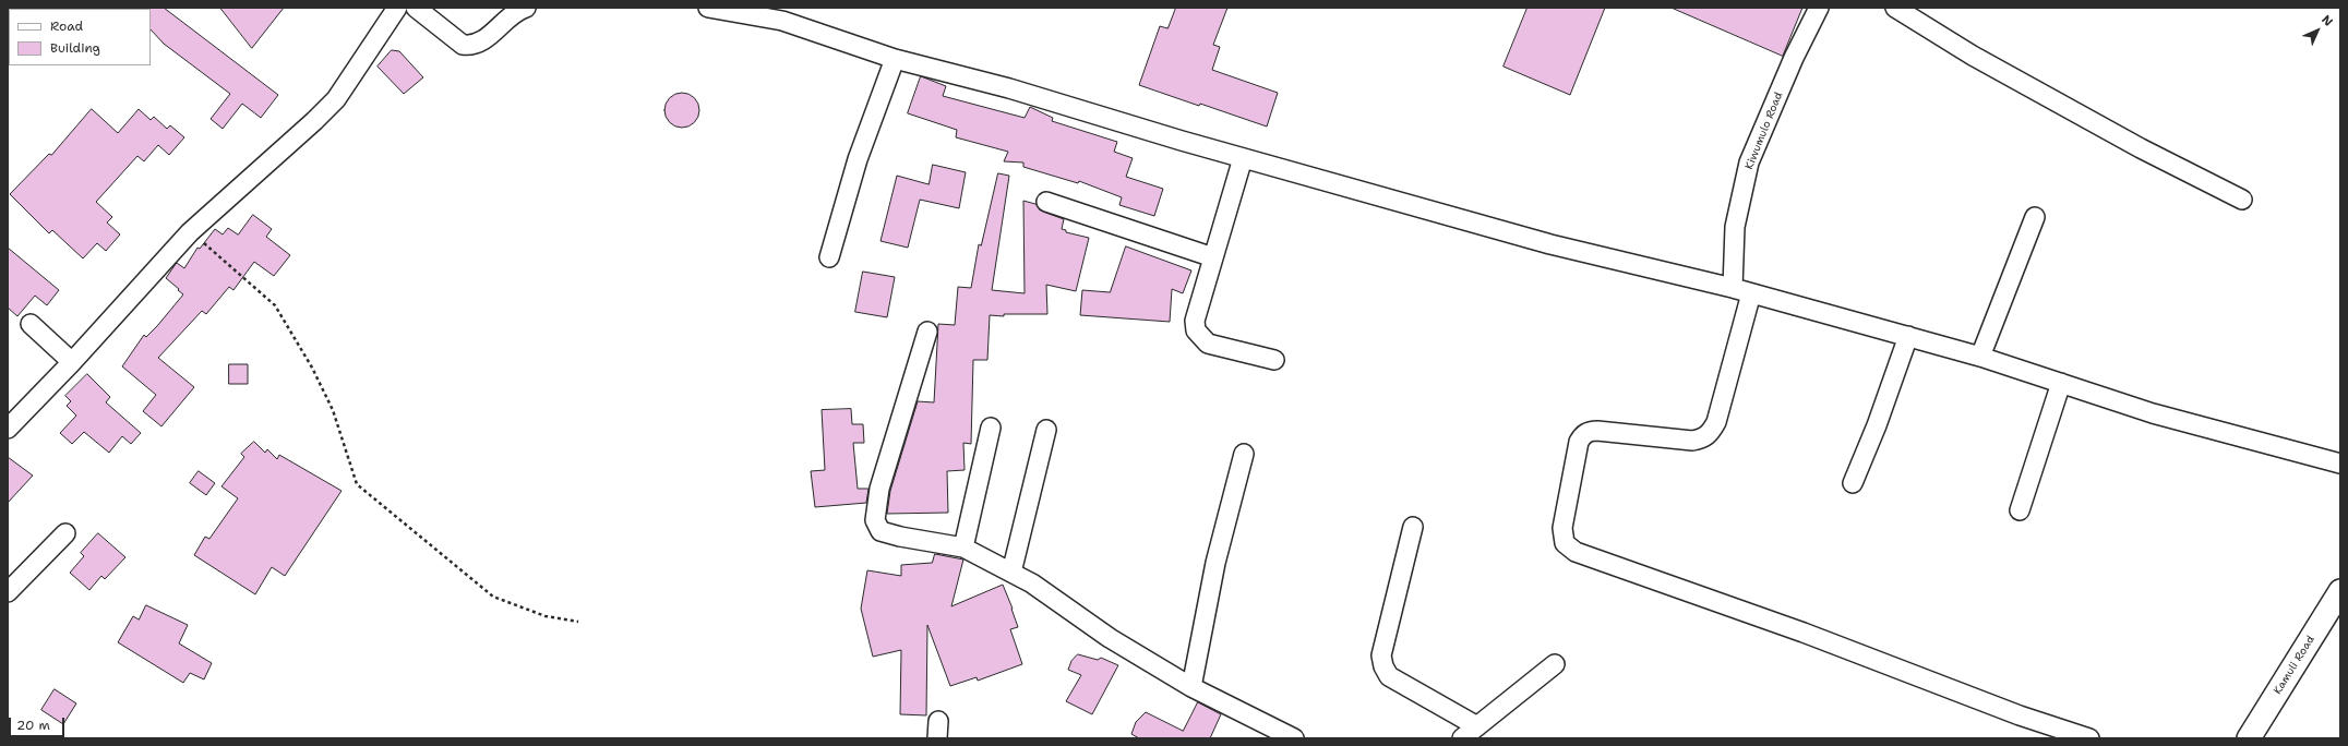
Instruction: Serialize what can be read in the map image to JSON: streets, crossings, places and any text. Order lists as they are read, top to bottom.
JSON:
{
  "streets": {
    "street": ["Kiwumulo Road", "Kamuli Road"]
  },
  "legend": ["Road", "Building"],
  "scale_bar": "20 m",
  "north": "top right"
}
